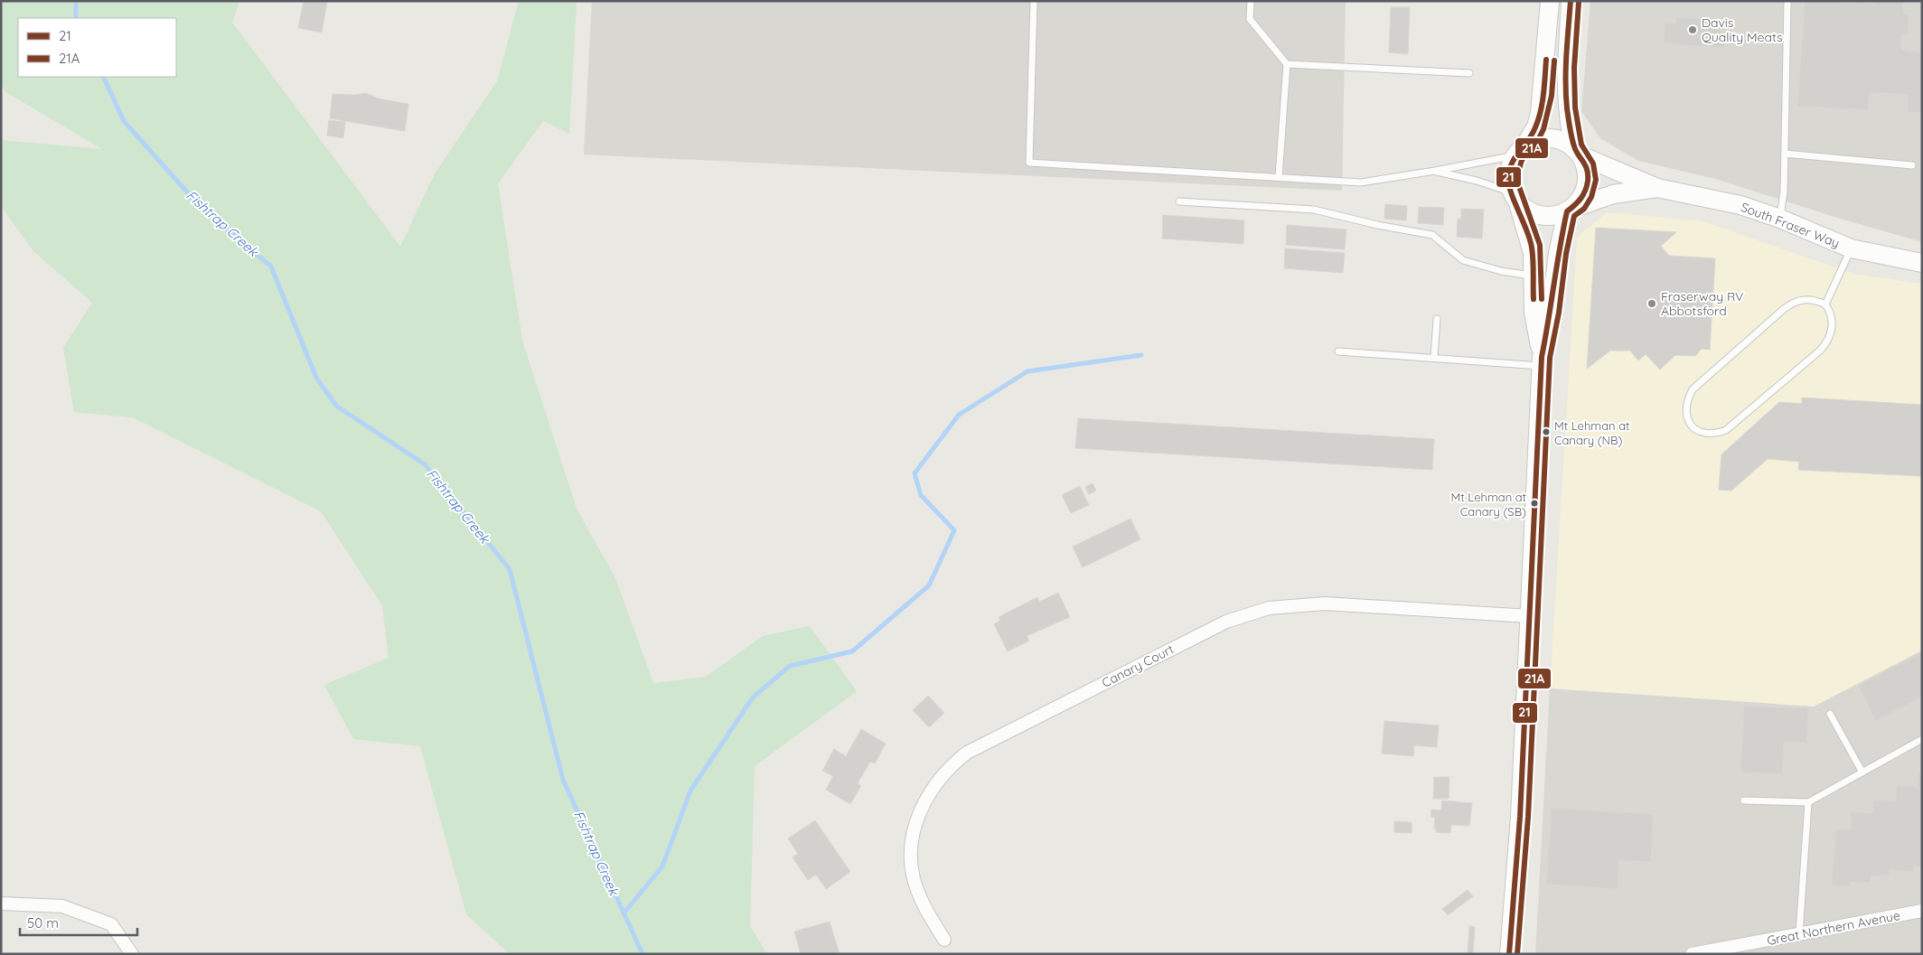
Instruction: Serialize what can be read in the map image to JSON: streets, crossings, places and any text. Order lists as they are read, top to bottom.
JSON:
{
  "streets": {
    "main road": ["South Fraser Way"],
    "street": ["Canary Court", "Great Northern Avenue"]
  },
  "water": ["Fishtrap Creek"],
  "places": [
    "Davis Quality Meats",
    "Fraserway RV Abbotsford",
    "Mt Lehman at Canary (NB)",
    "Mt Lehman at Canary (SB)"
  ],
  "lines": ["transit line 21", "transit line 21A"],
  "legend": ["21", "21A"],
  "scale_bar": "50 m"
}
